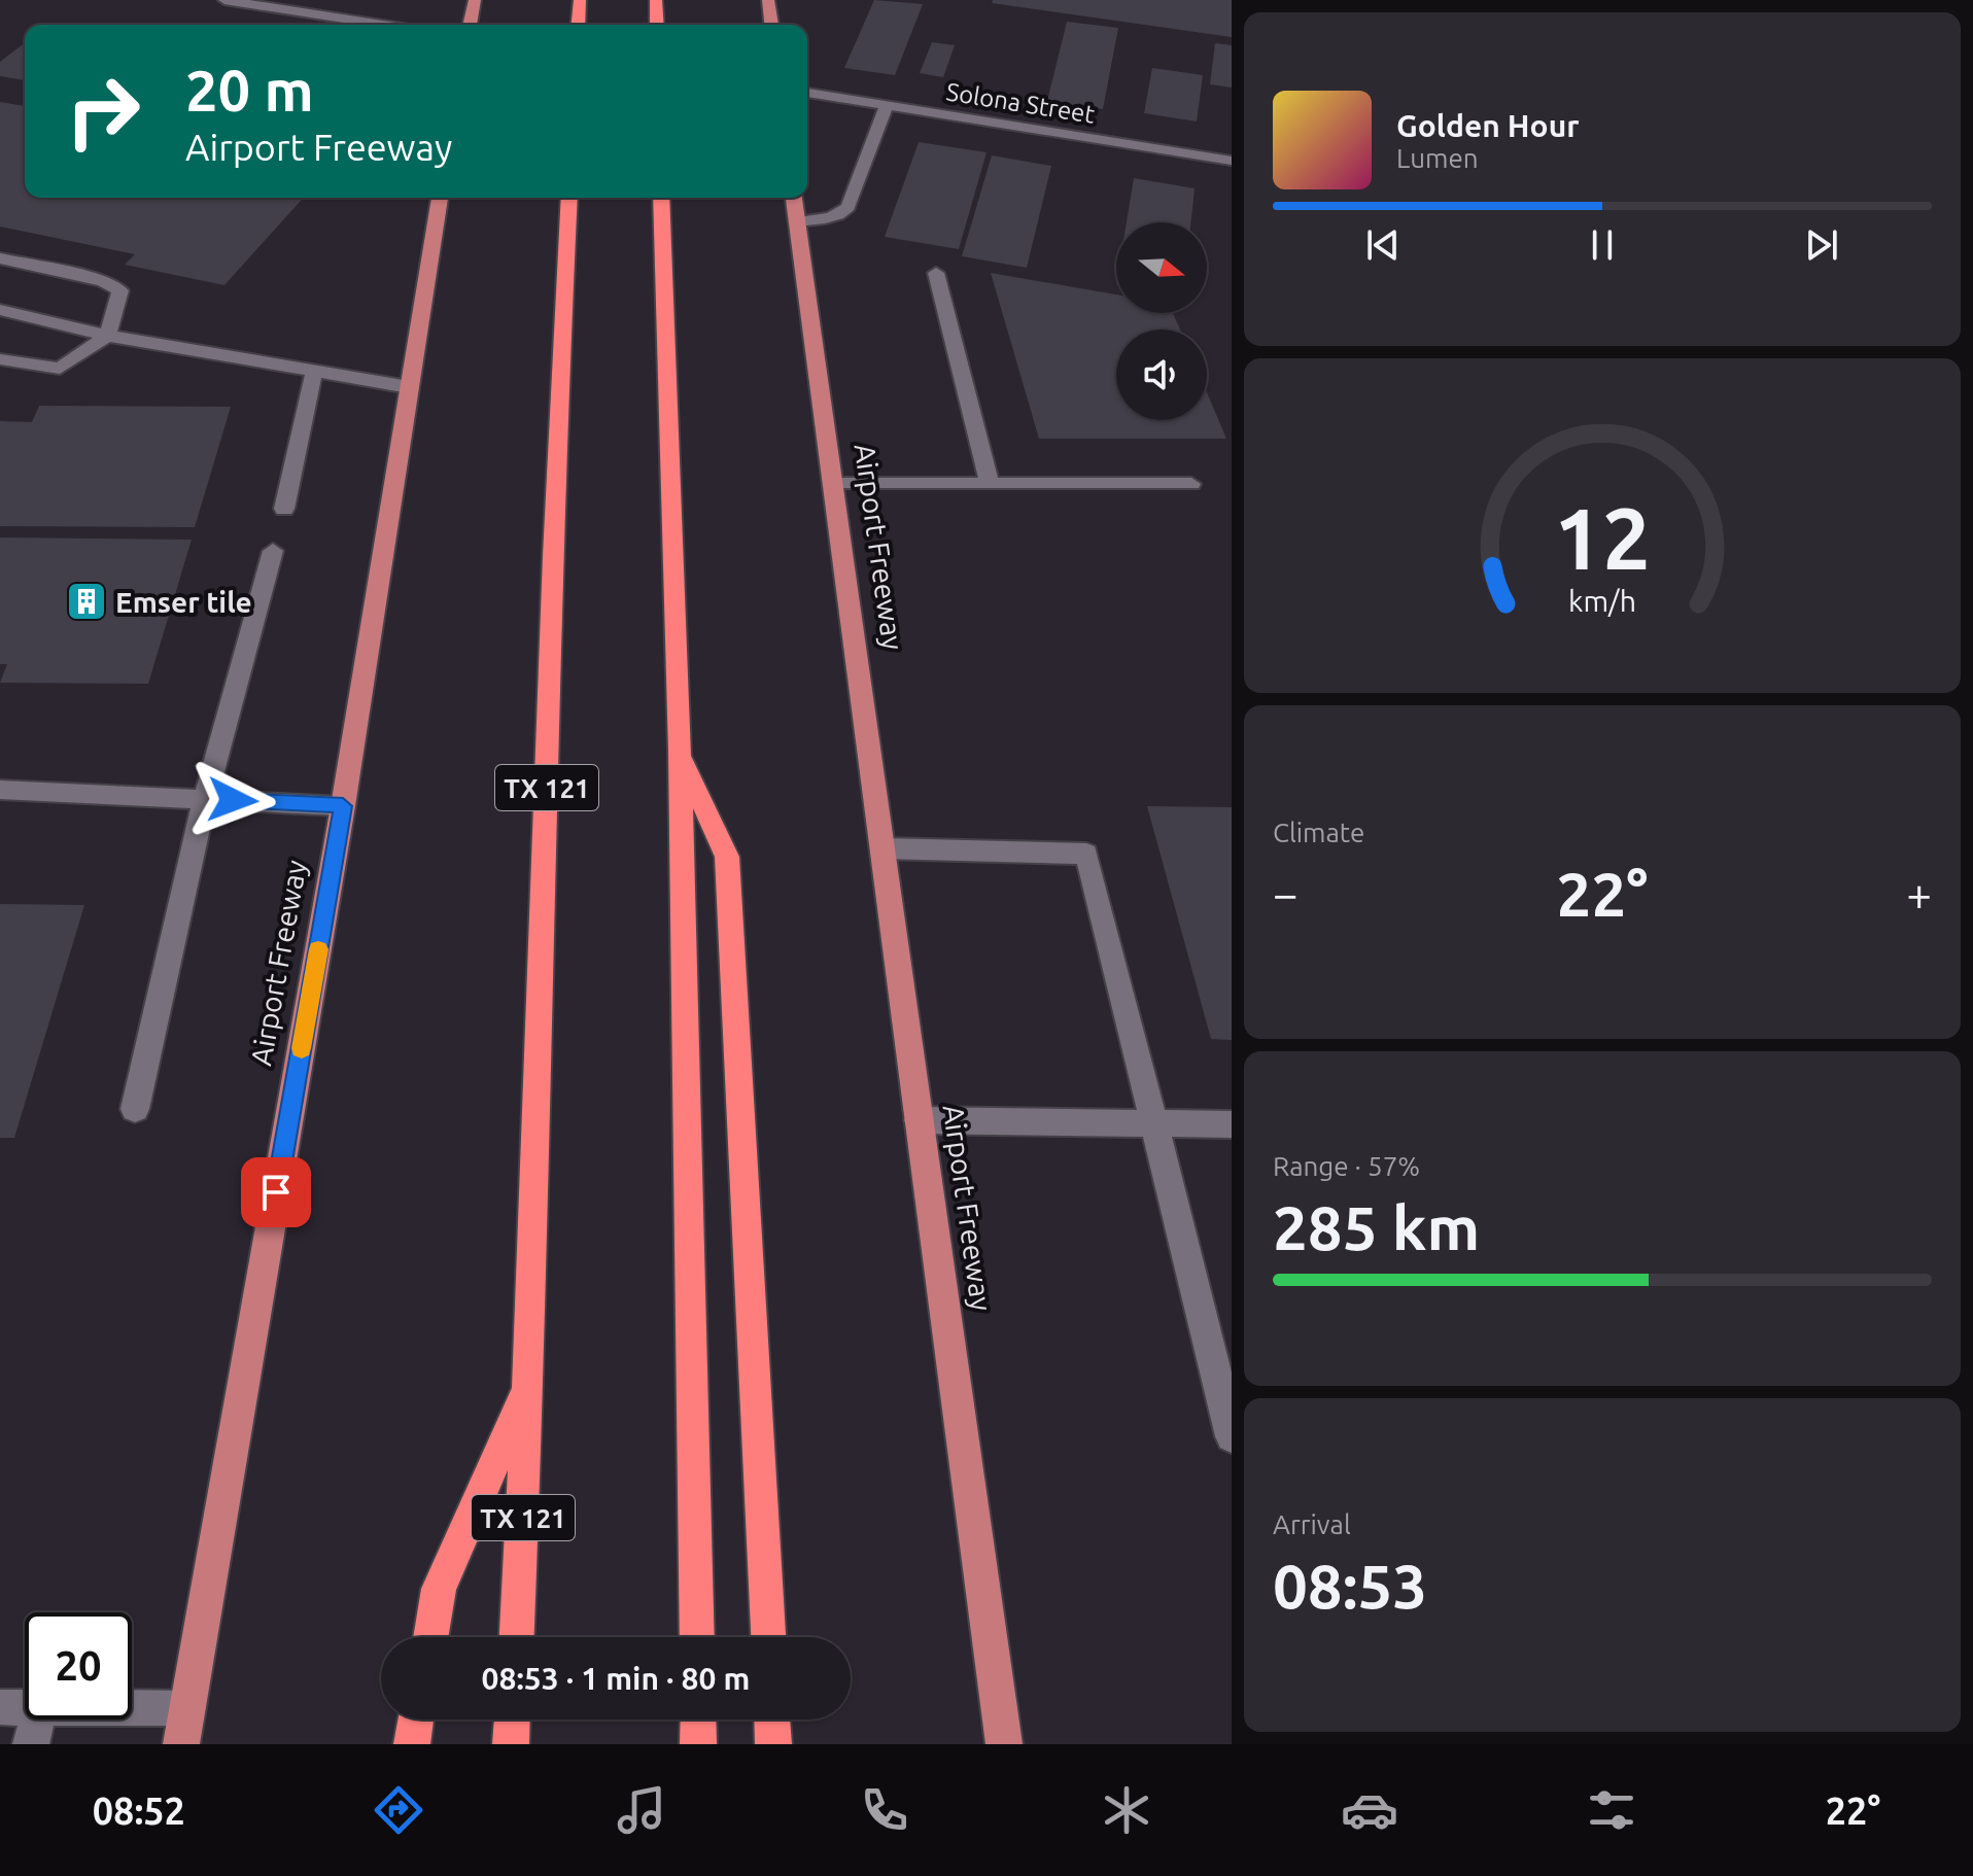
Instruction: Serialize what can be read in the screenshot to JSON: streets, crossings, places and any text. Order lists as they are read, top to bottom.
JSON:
{
  "streets": {
    "highway": ["TX 121"],
    "main road": ["Airport Freeway"],
    "street": ["Solona Street"]
  },
  "places": {
    "building": ["Emser tile"]
  },
  "north": "right",
  "page": {
    "turn": ["20 m", "Airport Freeway"],
    "song": ["Golden Hour", "Lumen"],
    "tile": [
      "Climate",
      ["Range · 57%", "285 km"],
      ["Arrival", "08:53"]
    ],
    "heat": ["−", "22°", "+"],
    "limit": "20",
    "trip": "08:53 · 1 min · 80 m",
    "tabs": ["08:52", "22°"],
    "gauge": ["12", "km/h"]
  }
}
